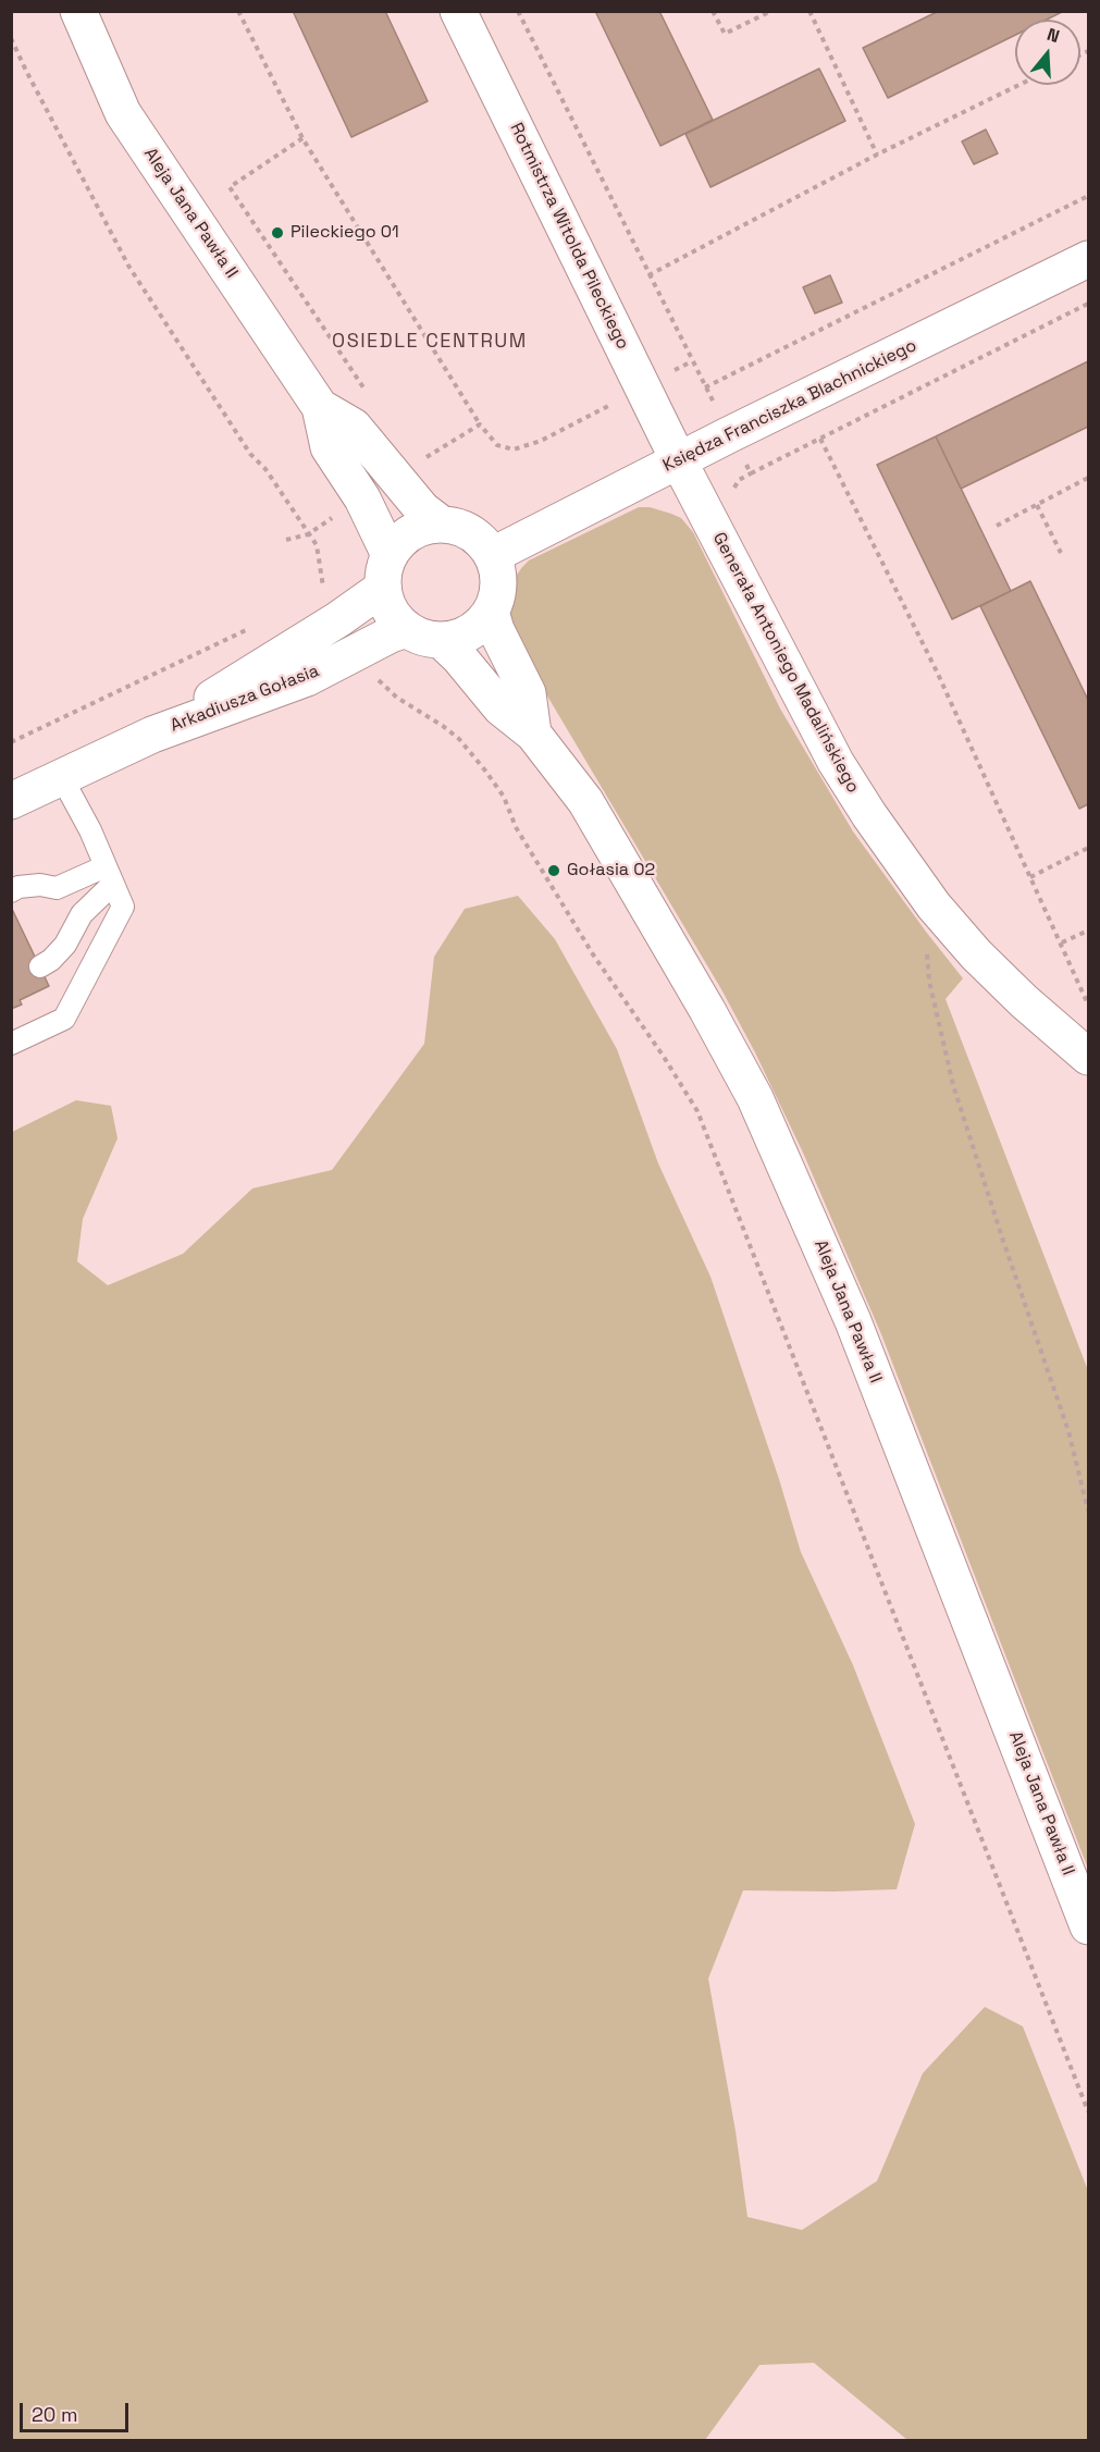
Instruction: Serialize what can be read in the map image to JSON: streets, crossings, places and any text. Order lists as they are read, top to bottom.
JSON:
{
  "streets": {
    "street": [
      "Aleja Jana Pawła II",
      "Rotmistrza Witolda Pileckiego",
      "Księdza Franciszka Blachnickiego",
      "Generała Antoniego Madalińskiego",
      "Arkadiusza Gołasia"
    ]
  },
  "crossings": [
    ["Aleja Jana Pawła II", "Księdza Franciszka Blachnickiego"],
    ["Aleja Jana Pawła II", "Arkadiusza Gołasia"],
    ["Rotmistrza Witolda Pileckiego", "Księdza Franciszka Blachnickiego"],
    ["Rotmistrza Witolda Pileckiego", "Generała Antoniego Madalińskiego"],
    ["Księdza Franciszka Blachnickiego", "Generała Antoniego Madalińskiego"],
    ["Księdza Franciszka Blachnickiego", "Arkadiusza Gołasia"]
  ],
  "districts": ["OSIEDLE CENTRUM"],
  "places": ["Pileckiego 01", "Gołasia 02"],
  "scale_bar": "20 m",
  "north": "top"
}
